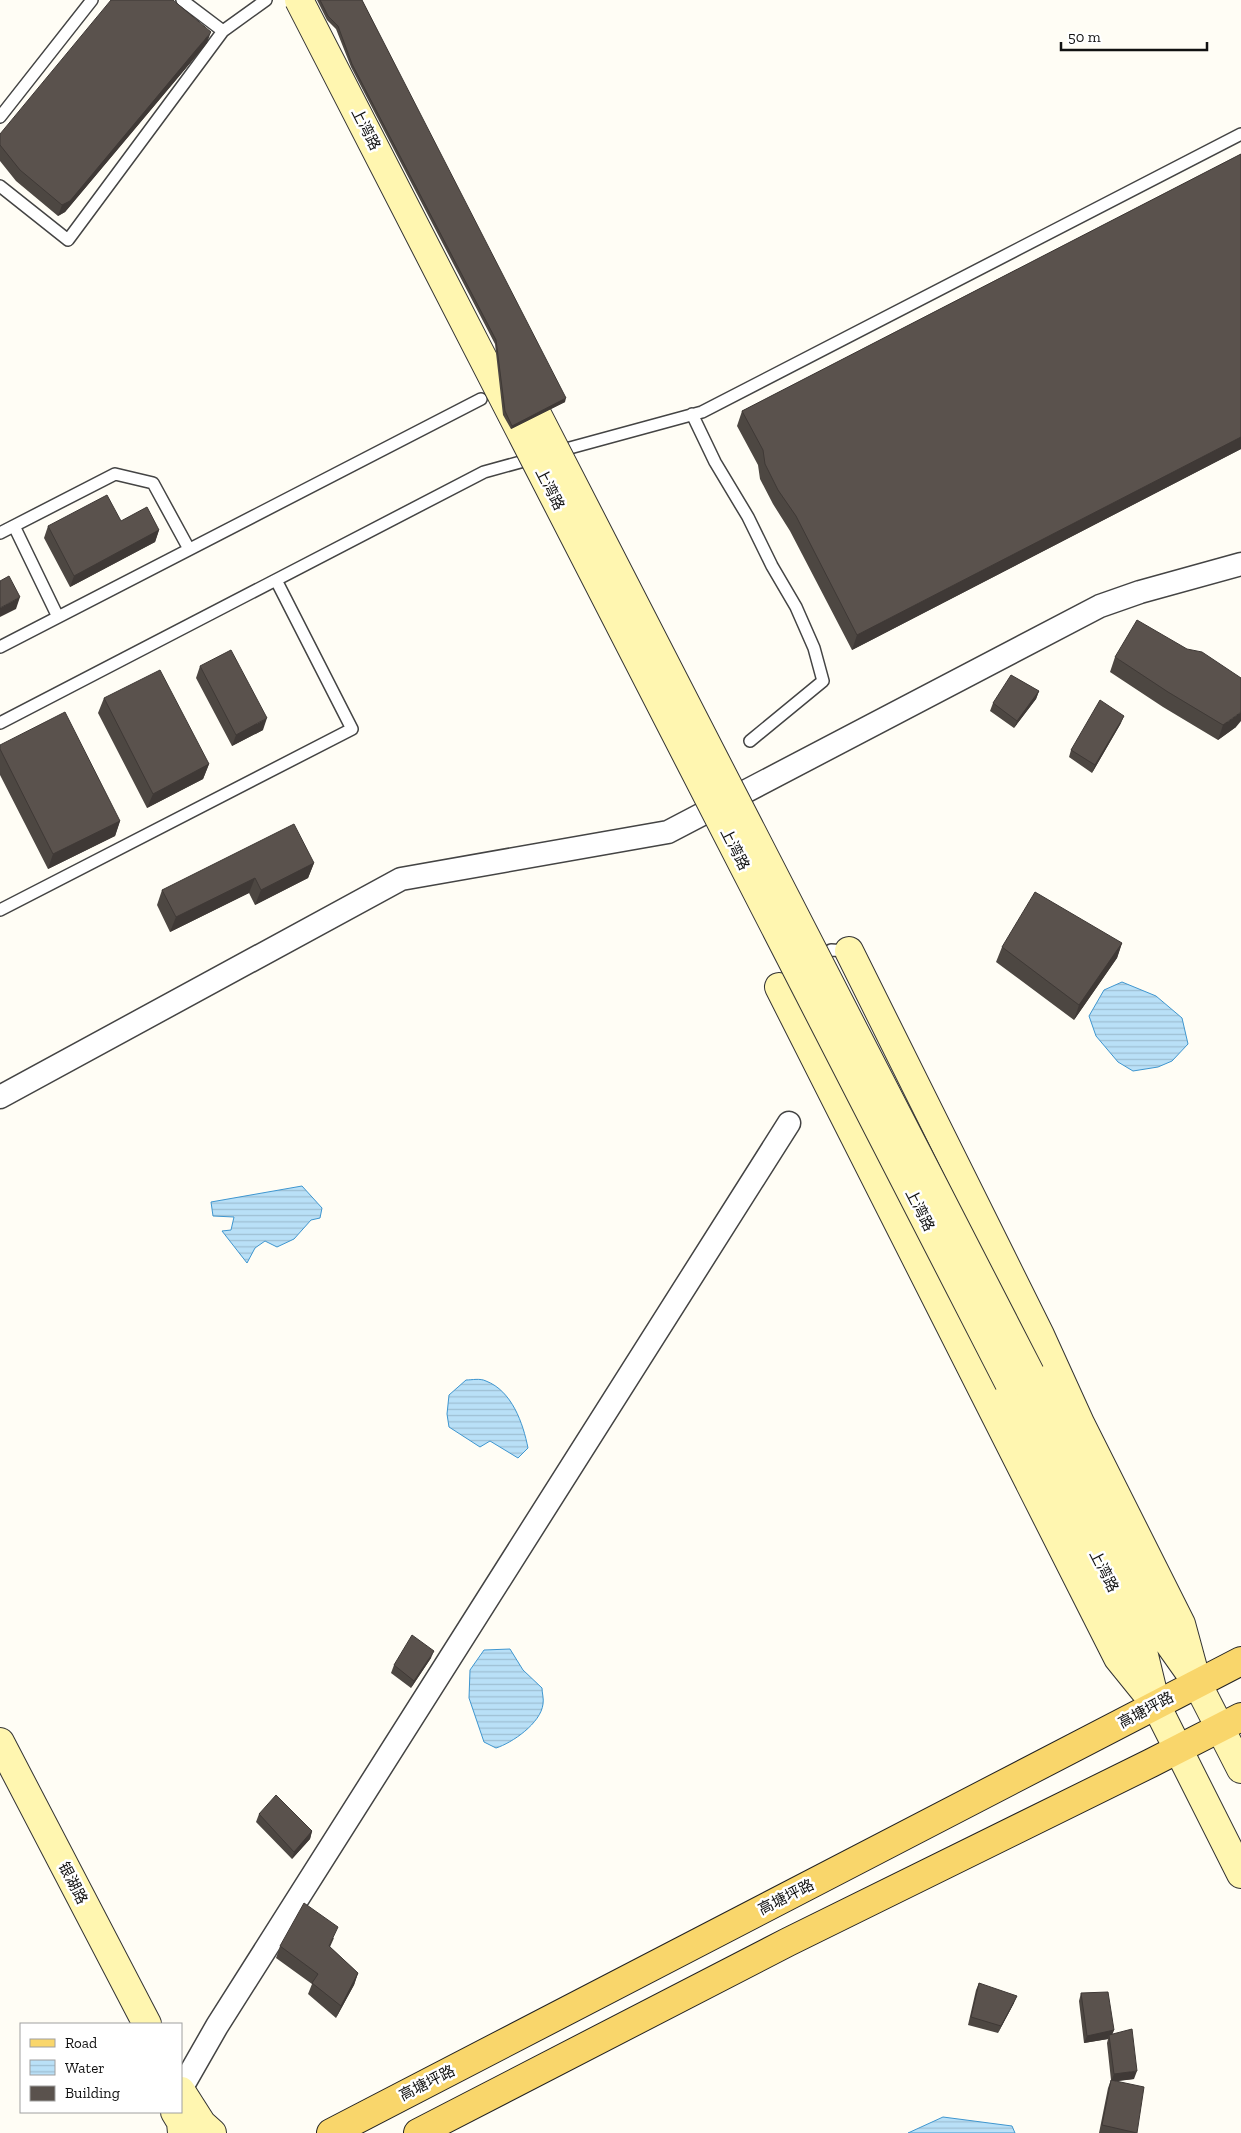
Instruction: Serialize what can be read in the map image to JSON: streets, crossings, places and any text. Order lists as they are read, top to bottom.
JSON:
{
  "streets": {
    "main road": ["上湾路", "高塘坪路", "银湖路"]
  },
  "crossings": [
    ["上湾路", "高塘坪路"]
  ],
  "legend": ["Road", "Water", "Building"],
  "scale_bar": "50 m"
}
